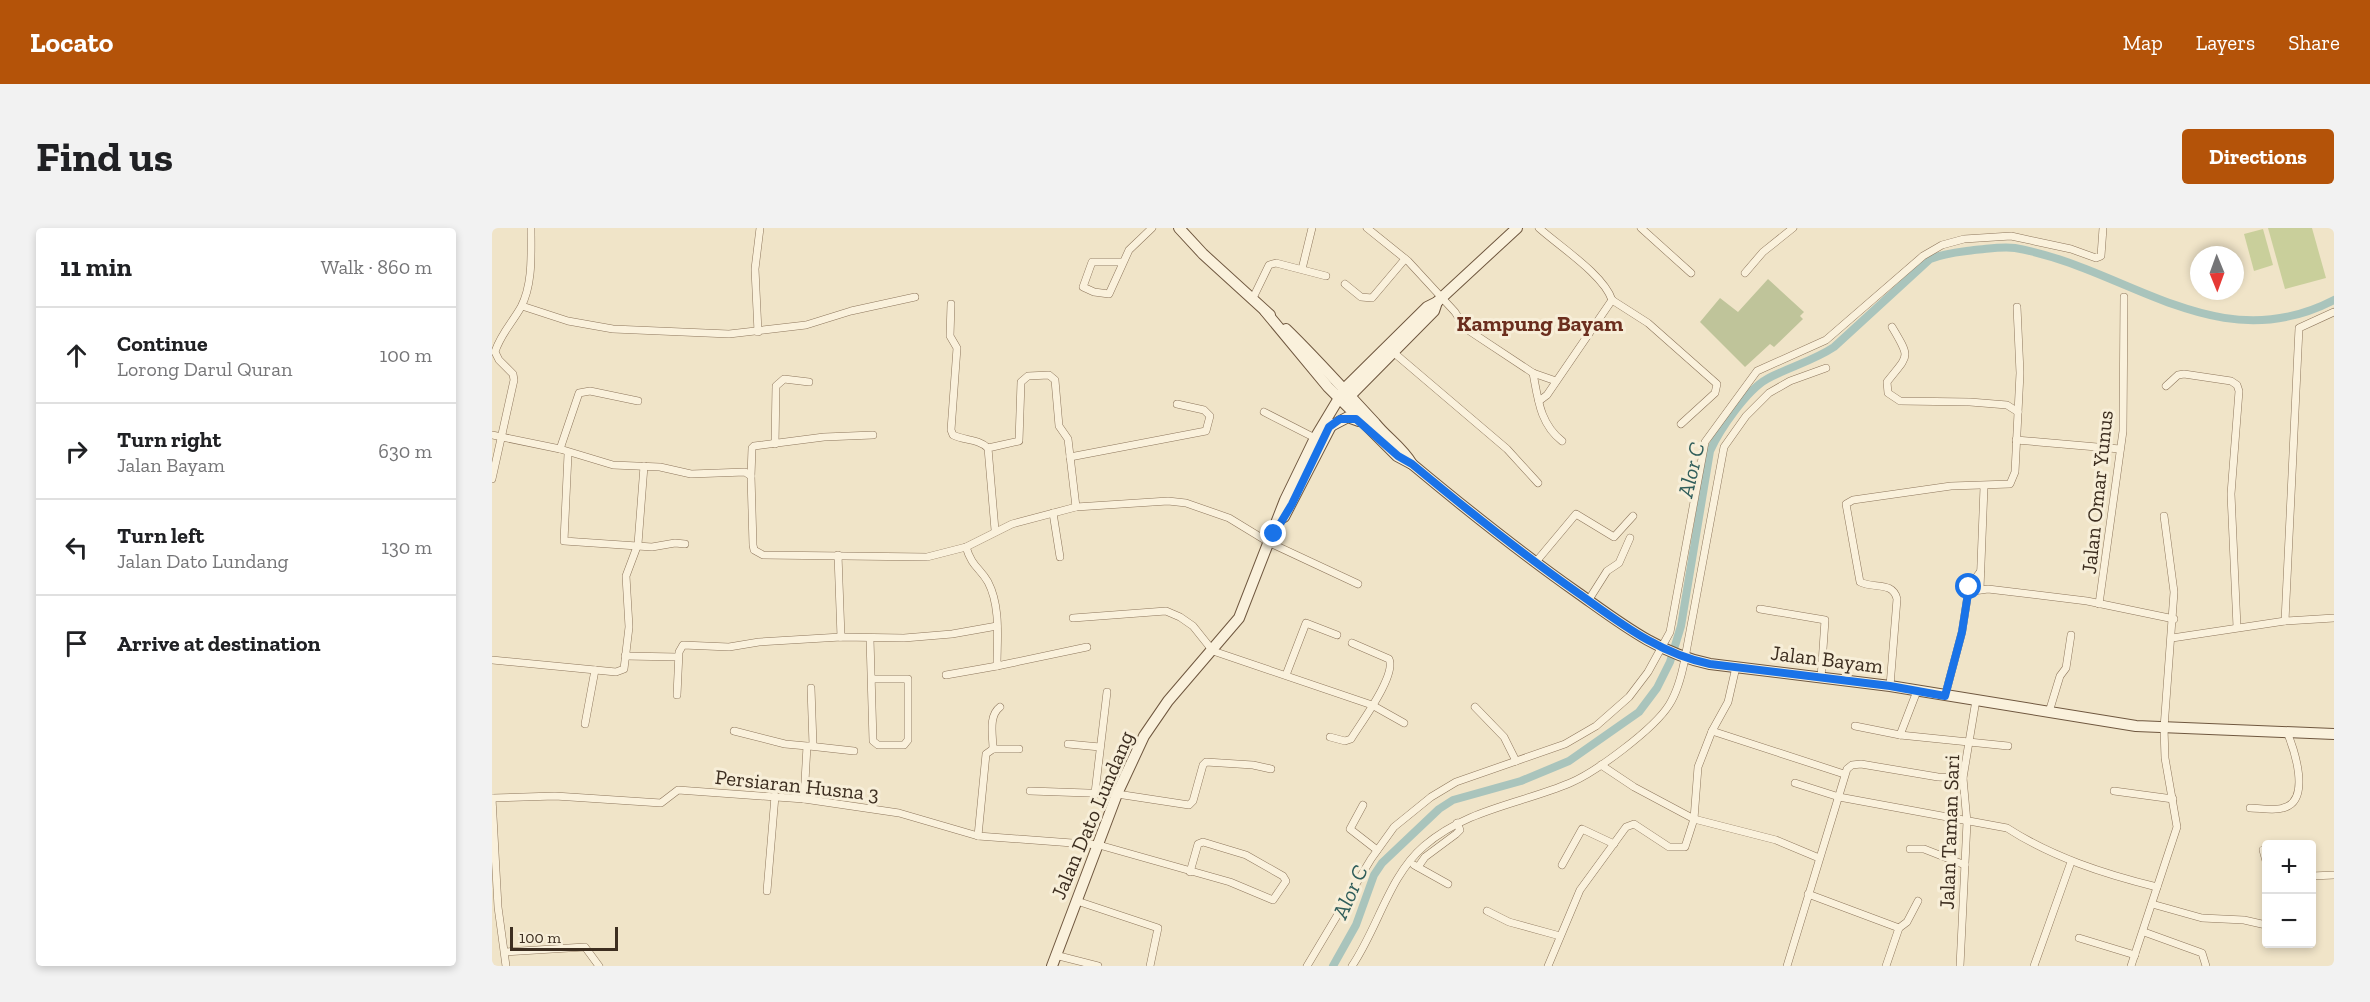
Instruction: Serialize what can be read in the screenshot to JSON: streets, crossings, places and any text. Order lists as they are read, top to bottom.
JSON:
{
  "streets": {
    "main road": ["Jalan Bayam", "Jalan Dato Lundang"],
    "street": ["Jalan Omar Yunus", "Persiaran Husna 3", "Jalan Taman Sari"]
  },
  "crossings": [
    ["Jalan Bayam", "Jalan Dato Lundang"],
    ["Jalan Bayam", "Jalan Taman Sari"],
    ["Persiaran Husna 3", "Jalan Dato Lundang"]
  ],
  "districts": ["Kampung Bayam"],
  "water": ["Alor C"],
  "scale_bar": "100 m",
  "north": "bottom",
  "page": {
    "header": "Locato",
    "nav": ["Map", "Layers", "Share"],
    "buttons": "Directions",
    "title": "Find us",
    "heading": ["11 min", "Walk · 860 m"],
    "list": [
      ["Continue", "Lorong Darul Quran", "100 m"],
      ["Turn right", "Jalan Bayam", "630 m"],
      ["Turn left", "Jalan Dato Lundang", "130 m"],
      "Arrive at destination"
    ],
    "map_buttons": ["+", "−"],
    "scale": "100 m"
  }
}
